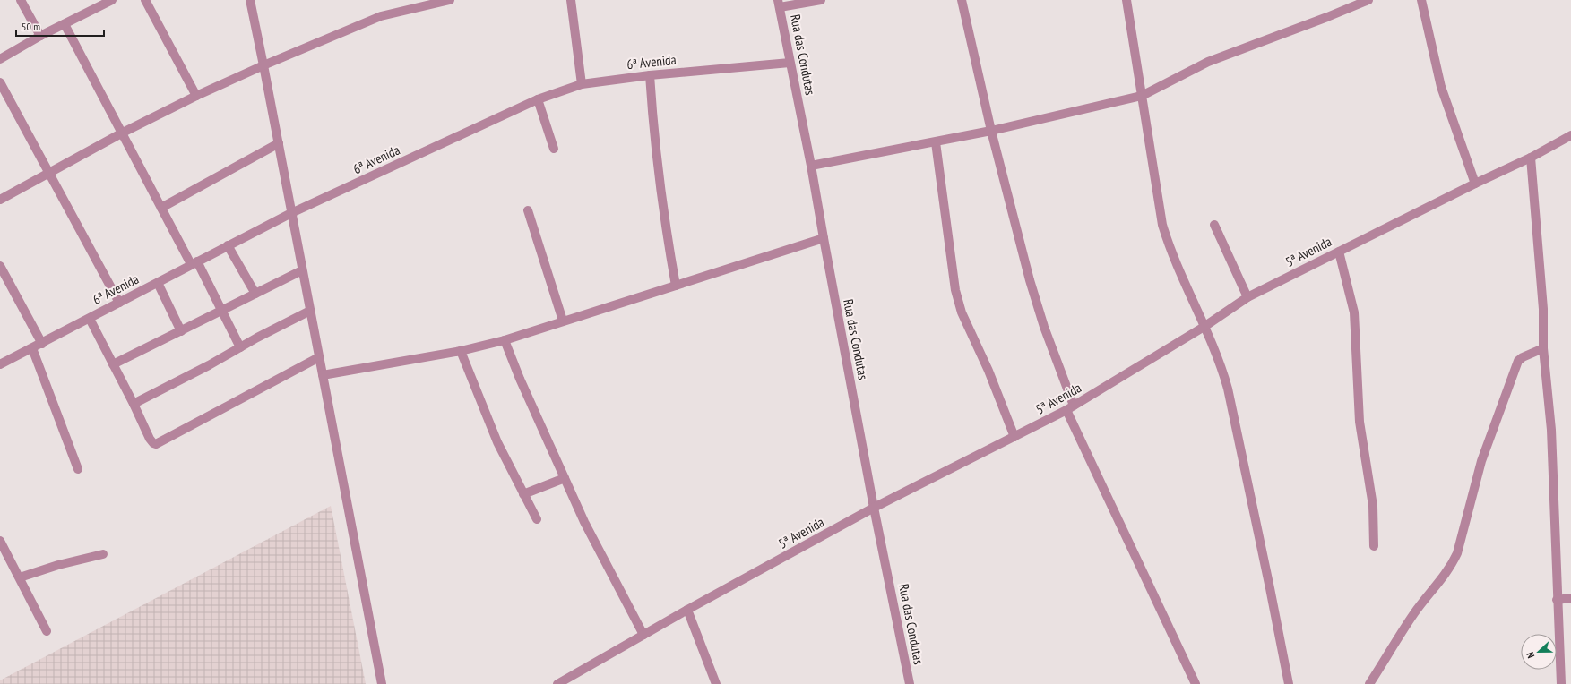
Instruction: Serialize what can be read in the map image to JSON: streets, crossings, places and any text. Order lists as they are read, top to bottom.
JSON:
{
  "streets": {
    "street": ["Rua das Condutas", "6ª Avenida", "5ª Avenida"]
  },
  "crossings": [
    ["Rua das Condutas", "6ª Avenida"],
    ["Rua das Condutas", "5ª Avenida"]
  ],
  "scale_bar": "50 m",
  "north": "left"
}
